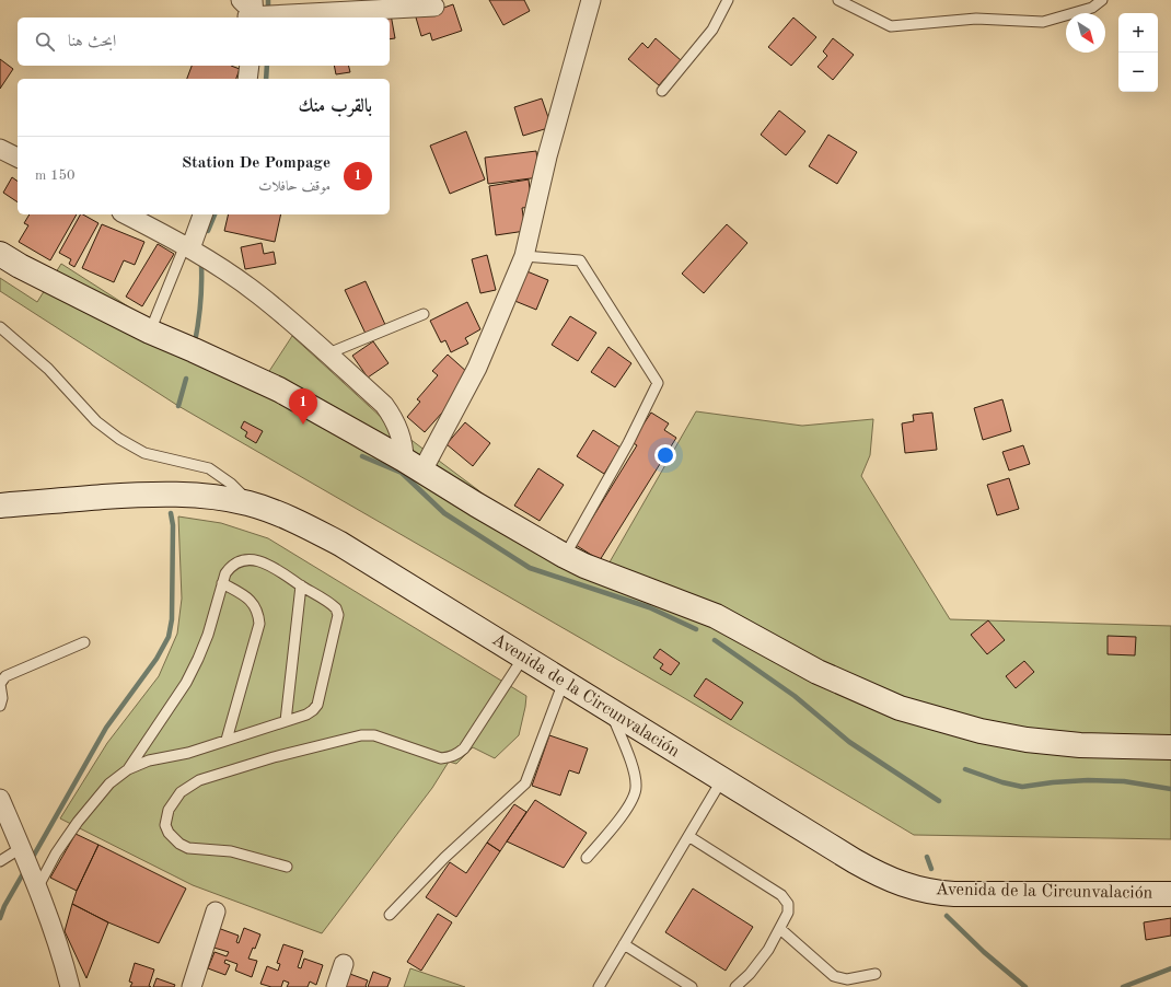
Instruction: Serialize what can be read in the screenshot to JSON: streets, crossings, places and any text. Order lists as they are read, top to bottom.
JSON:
{
  "streets": {
    "main road": ["Avenida de la Circunvalación"]
  },
  "north": "bottom right",
  "page": {
    "map_buttons": ["+", "−"],
    "search": "ابحث هنا",
    "heading": "بالقرب منك",
    "list": [
      {
        "mark": "1",
        "name": "Station De Pompage",
        "note": "موقف حافلات",
        "value": "150 m"
      }
    ],
    "pins": "1"
  }
}
